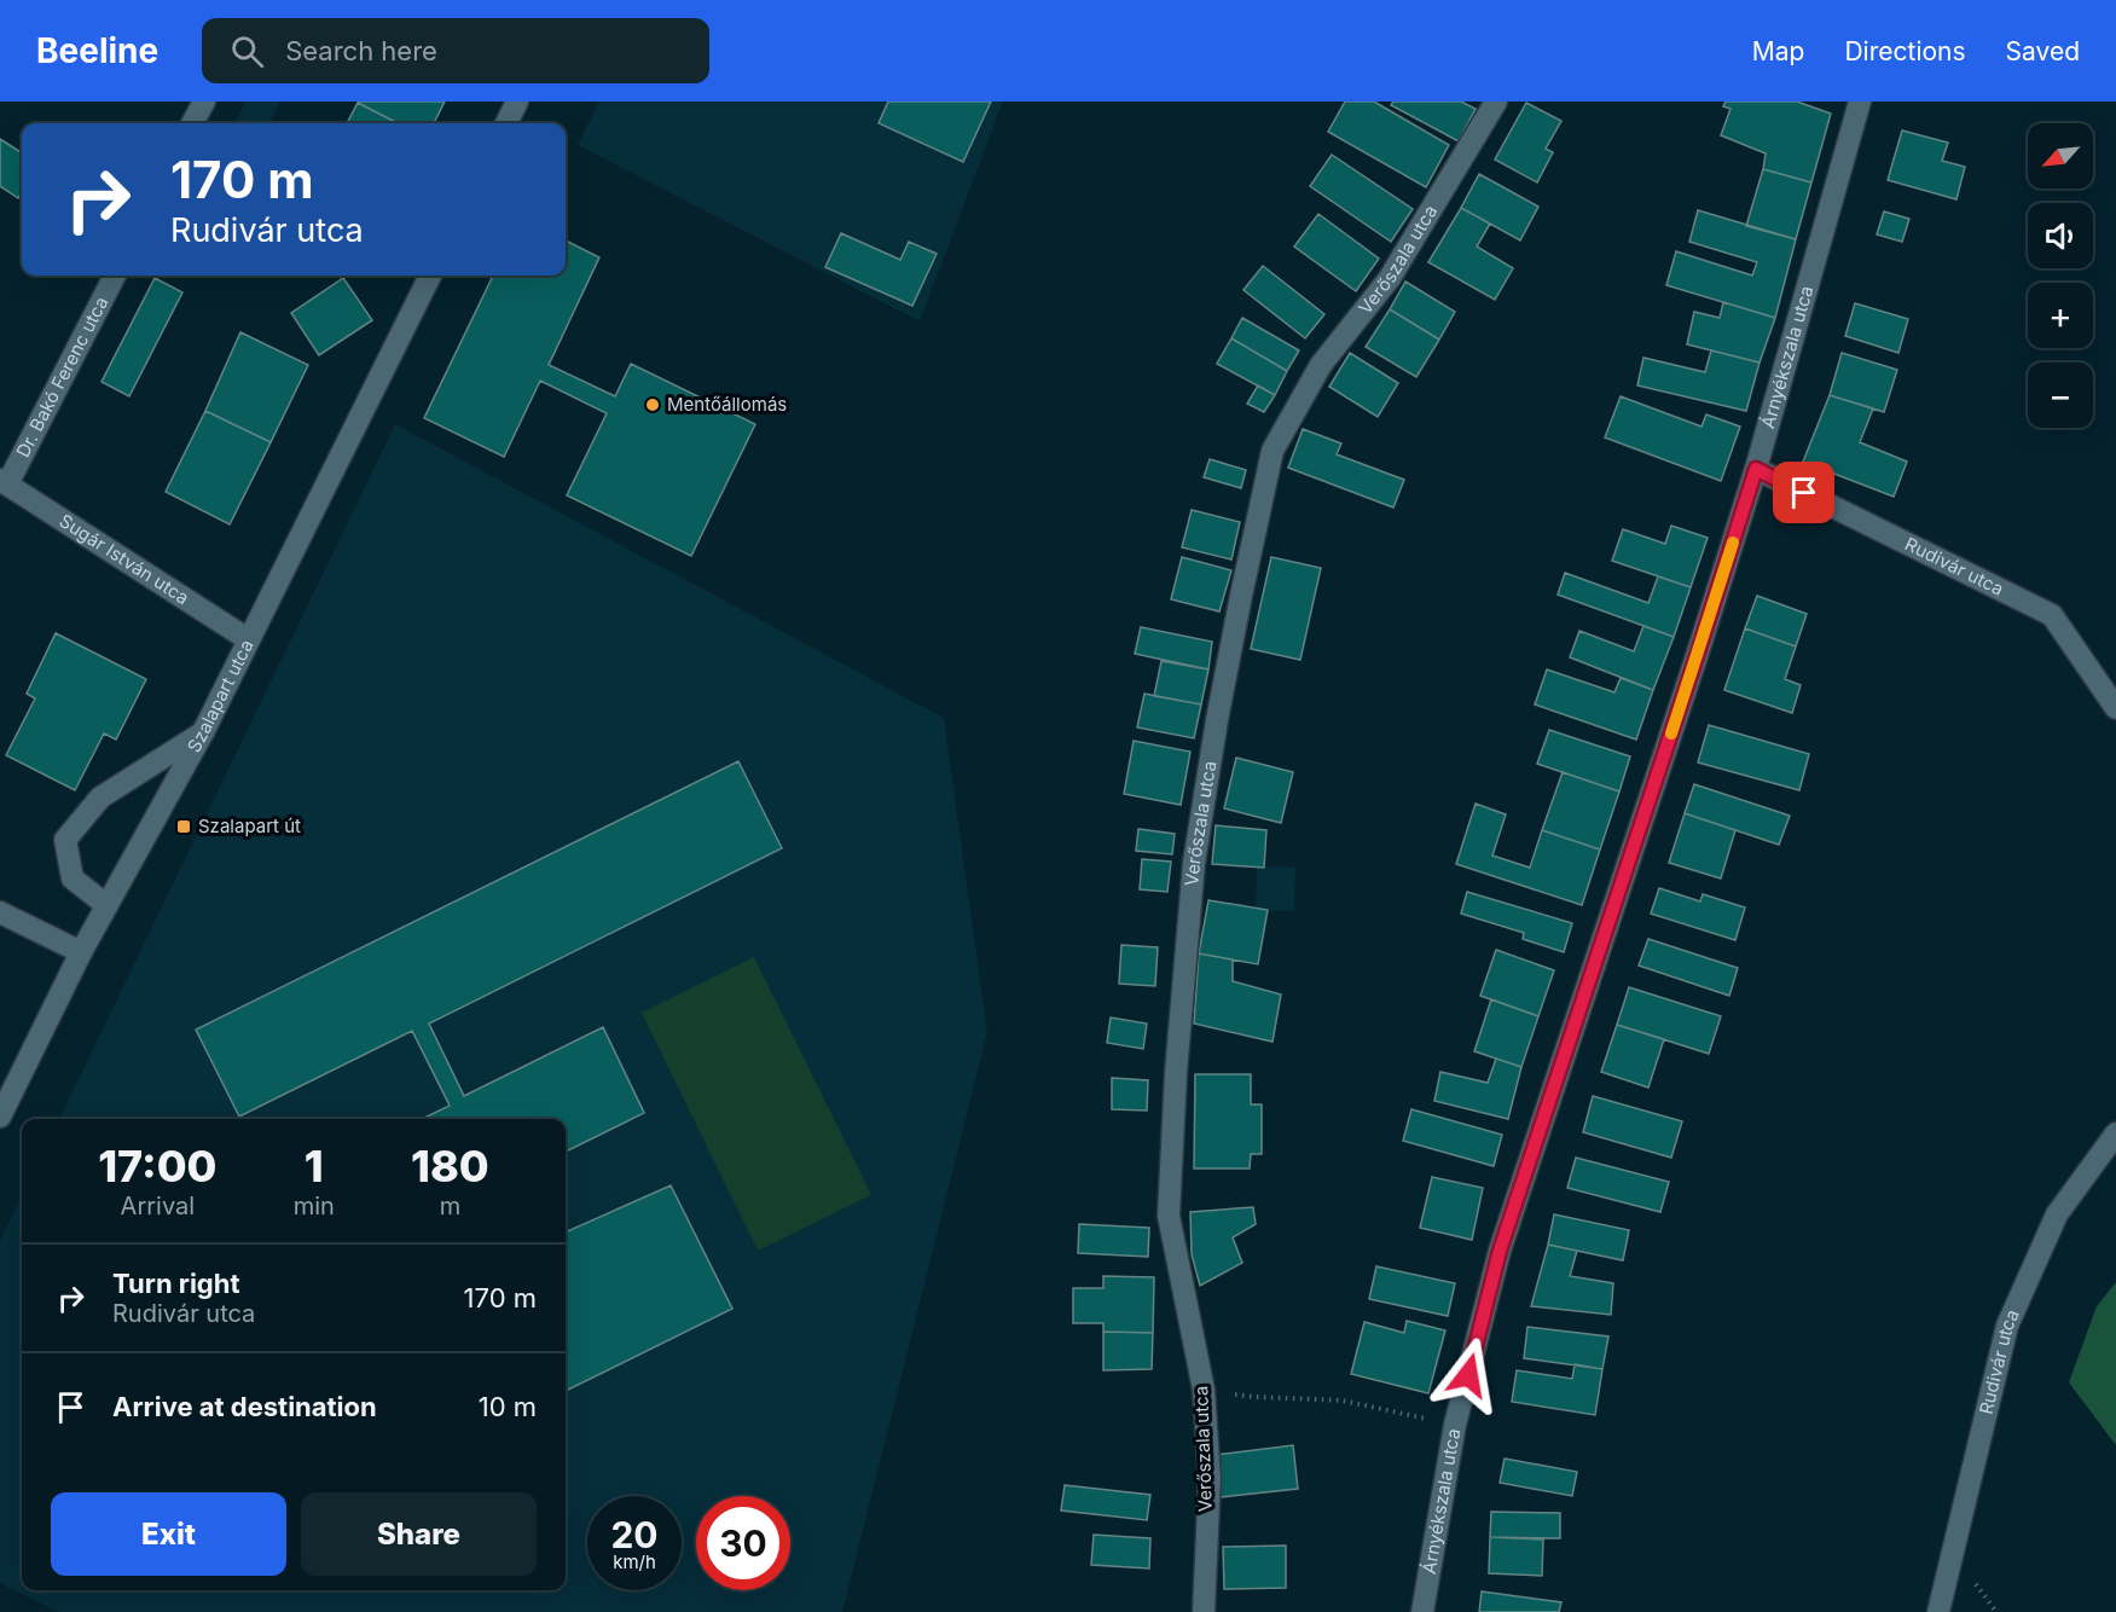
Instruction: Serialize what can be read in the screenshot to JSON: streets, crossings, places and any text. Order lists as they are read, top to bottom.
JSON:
{
  "streets": {
    "street": [
      "Verőszala utca",
      "Árnyékszala utca",
      "Dr. Bakó Ferenc utca",
      "Sugár István utca",
      "Rudivár utca",
      "Szalapart utca"
    ]
  },
  "crossings": [
    ["Árnyékszala utca", "Rudivár utca"],
    ["Dr. Bakó Ferenc utca", "Sugár István utca"],
    ["Sugár István utca", "Szalapart utca"]
  ],
  "places": {
    "other": ["Mentőállomás"],
    "transit": ["Szalapart út"]
  },
  "north": "bottom left",
  "page": {
    "header": "Beeline",
    "search": "Search here",
    "nav": ["Map", "Directions", "Saved"],
    "map_buttons": ["+", "−"],
    "turn": ["170 m", "Rudivár utca"],
    "eta": [
      "17:00",
      "Arrival",
      "1",
      "min",
      "180",
      "m"
    ],
    "list": [
      {
        "name": "Turn right",
        "note": "Rudivár utca",
        "value": "170 m"
      },
      {
        "name": "Arrive at destination",
        "value": "10 m"
      }
    ],
    "buttons": ["Exit", "Share"],
    "speed": "20 km/h",
    "limit": "30"
  }
}
